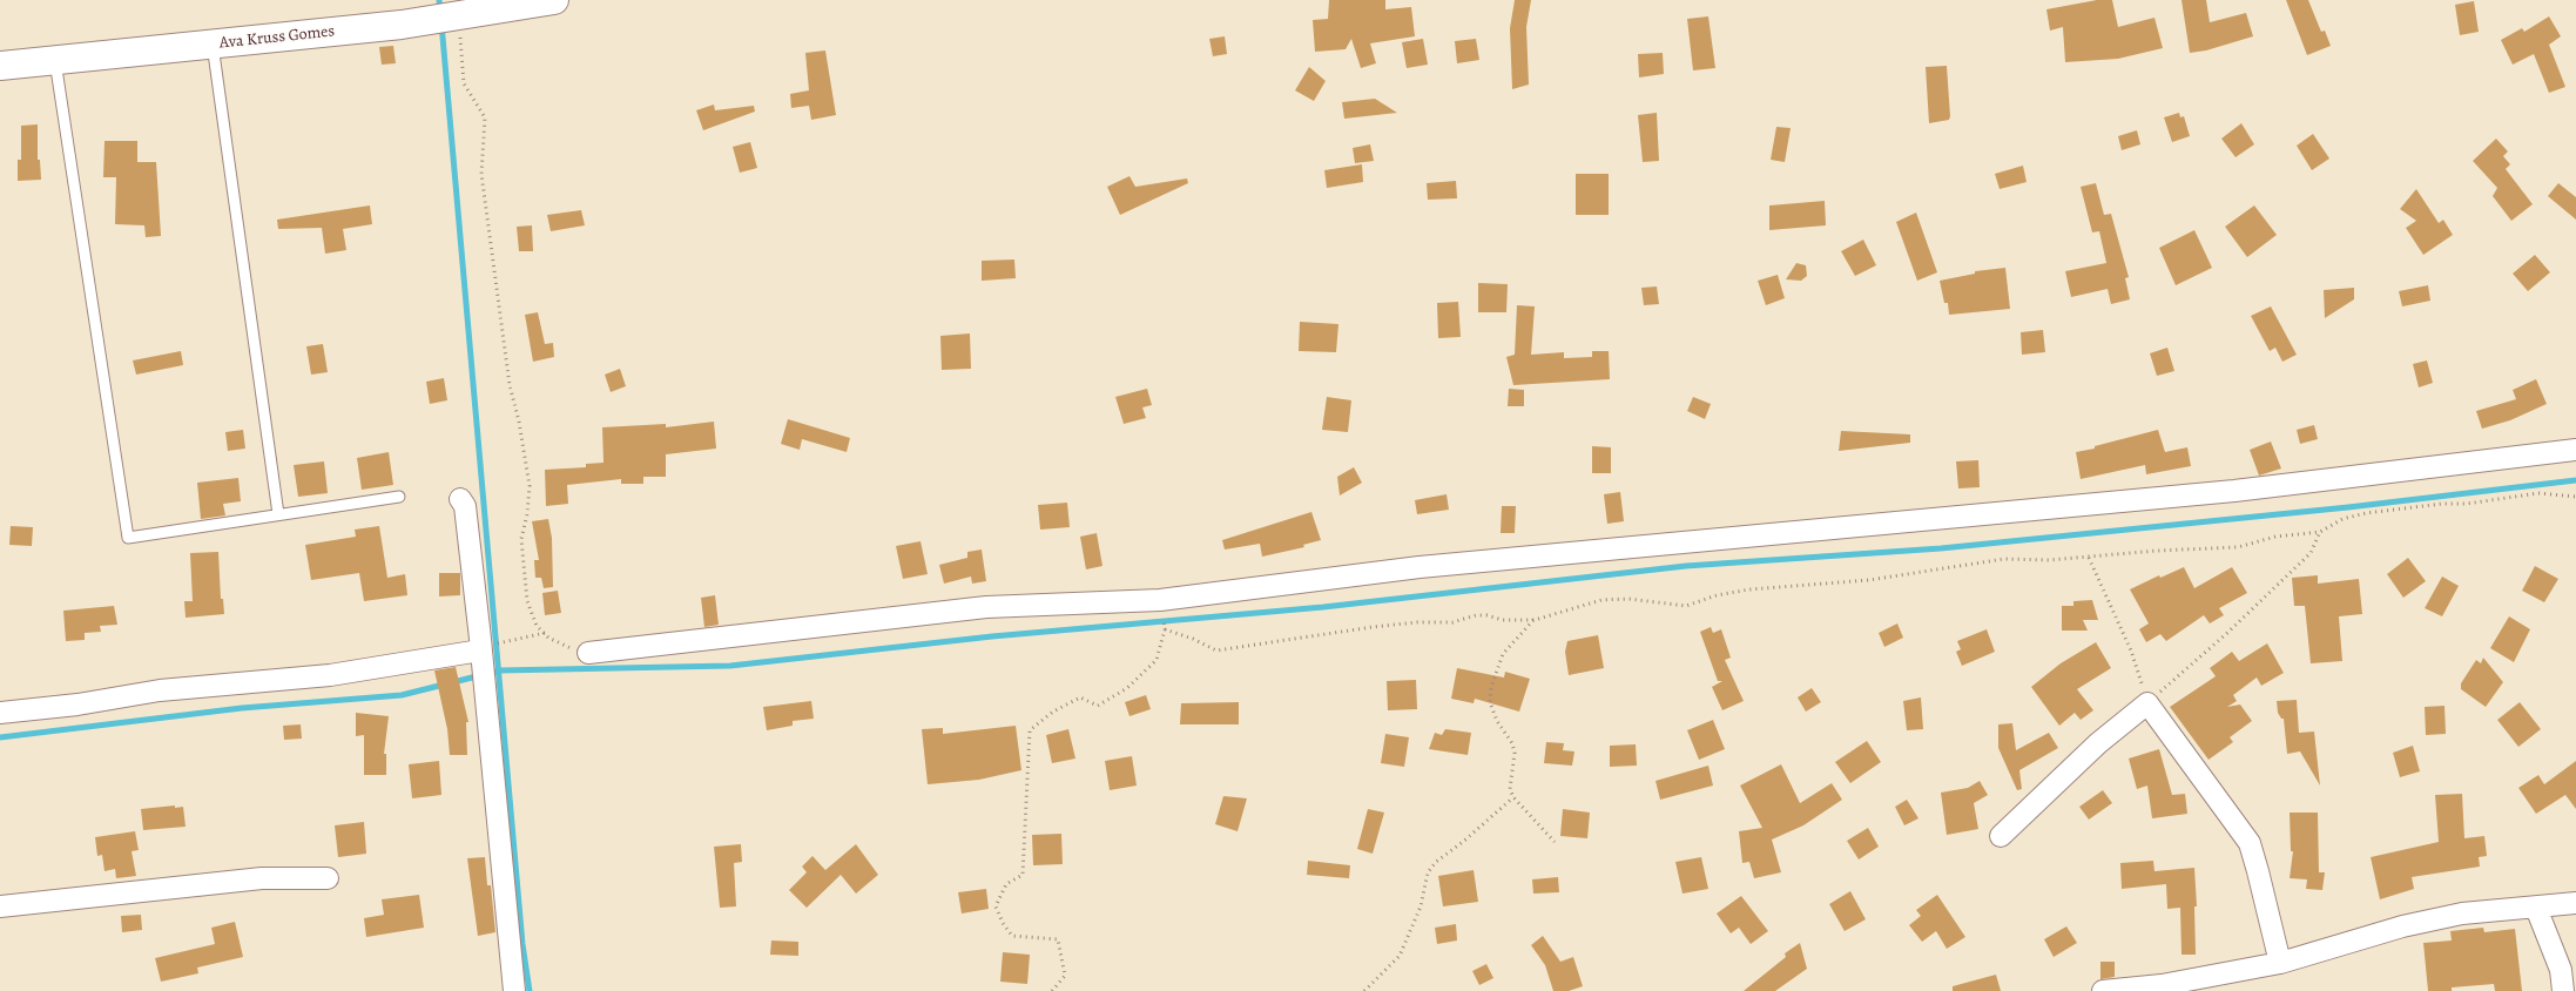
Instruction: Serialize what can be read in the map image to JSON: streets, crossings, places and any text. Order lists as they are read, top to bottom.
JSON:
{
  "streets": {
    "street": ["Ava Kruss Gomes"]
  }
}
